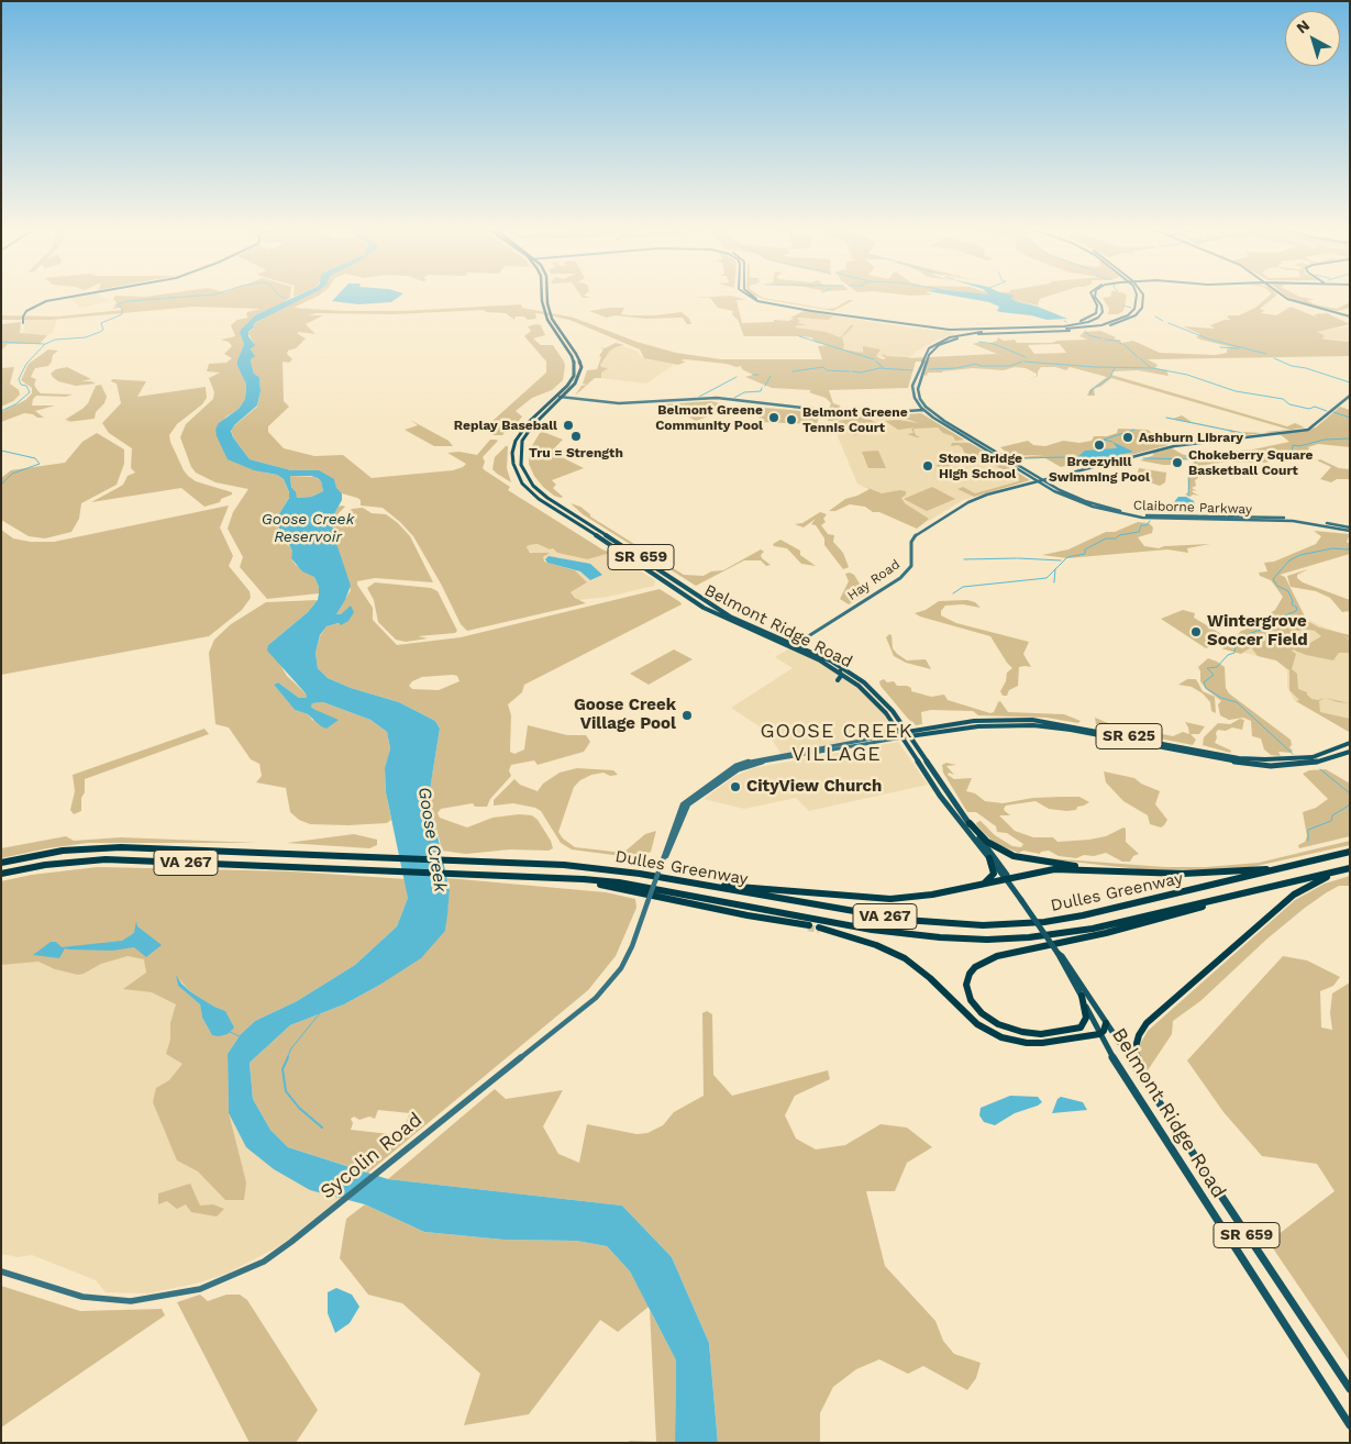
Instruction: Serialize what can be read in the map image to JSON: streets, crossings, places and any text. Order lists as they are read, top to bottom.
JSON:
{
  "streets": {
    "highway": ["VA 267", "Dulles Greenway"],
    "main road": [
      "Claiborne Parkway",
      "SR 659",
      "Hay Road",
      "Belmont Ridge Road",
      "SR 625",
      "Sycolin Road"
    ]
  },
  "crossings": [
    ["Claiborne Parkway", "Hay Road"],
    ["Hay Road", "Belmont Ridge Road"],
    ["Belmont Ridge Road", "SR 625"],
    ["Belmont Ridge Road", "Sycolin Road"],
    ["SR 625", "Sycolin Road"]
  ],
  "districts": ["GOOSE CREEK VILLAGE"],
  "water": ["Goose Creek Reservoir", "Goose Creek"],
  "places": [
    "Belmont Greene Community Pool",
    "Belmont Greene Tennis Court",
    "Replay Baseball",
    "Tru = Strength",
    "Ashburn Library",
    "Breezyhill Swimming Pool",
    "Chokeberry Square Basketball Court",
    "Stone Bridge High School",
    "Wintergrove Soccer Field",
    "Goose Creek Village Pool",
    "CityView Church"
  ],
  "north": "top left"
}
